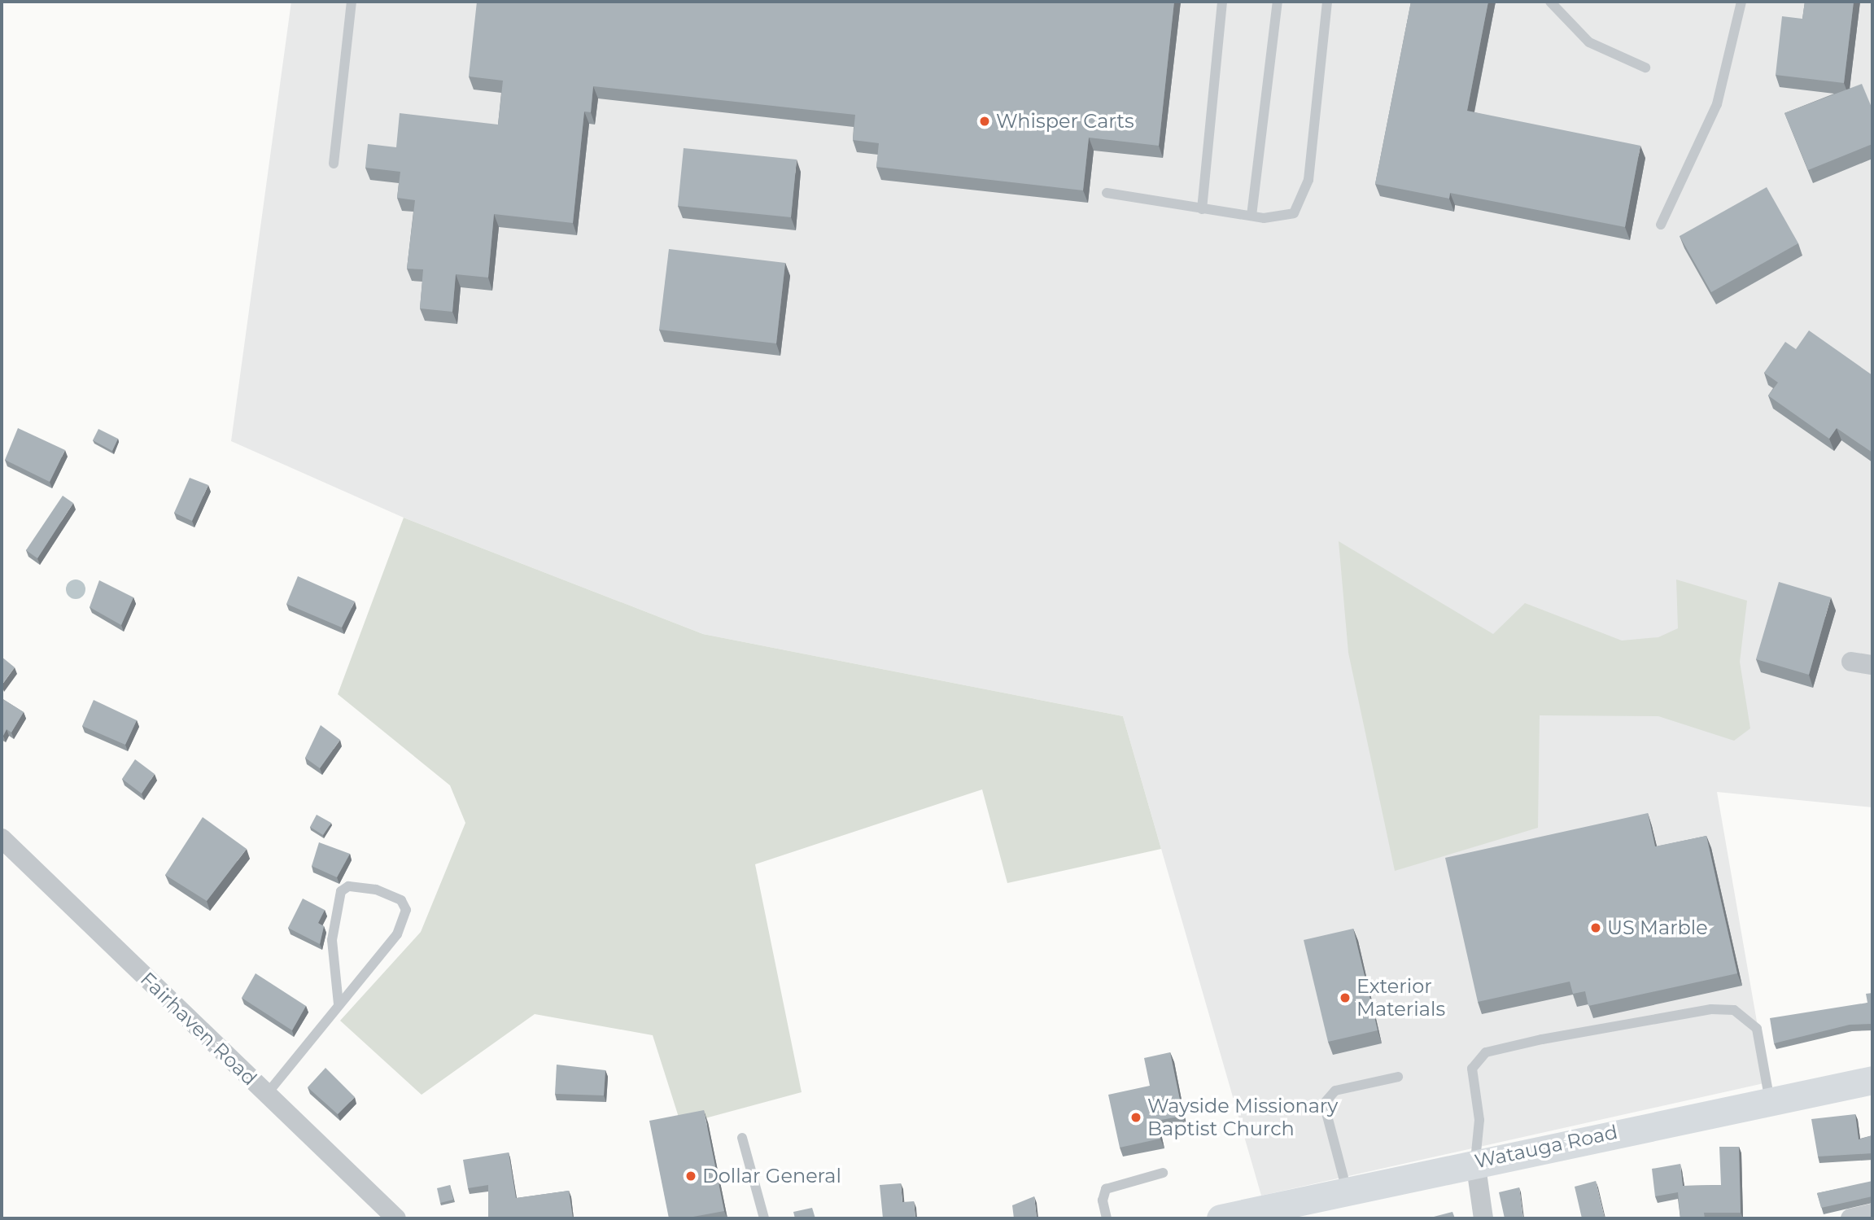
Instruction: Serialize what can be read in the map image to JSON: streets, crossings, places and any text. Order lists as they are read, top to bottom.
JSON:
{
  "streets": {
    "main road": ["Watauga Road"],
    "street": ["Fairhaven Road"]
  },
  "places": [
    "Whisper Carts",
    "US Marble",
    "Exterior Materials",
    "Wayside Missionary Baptist Church",
    "Dollar General"
  ]
}
